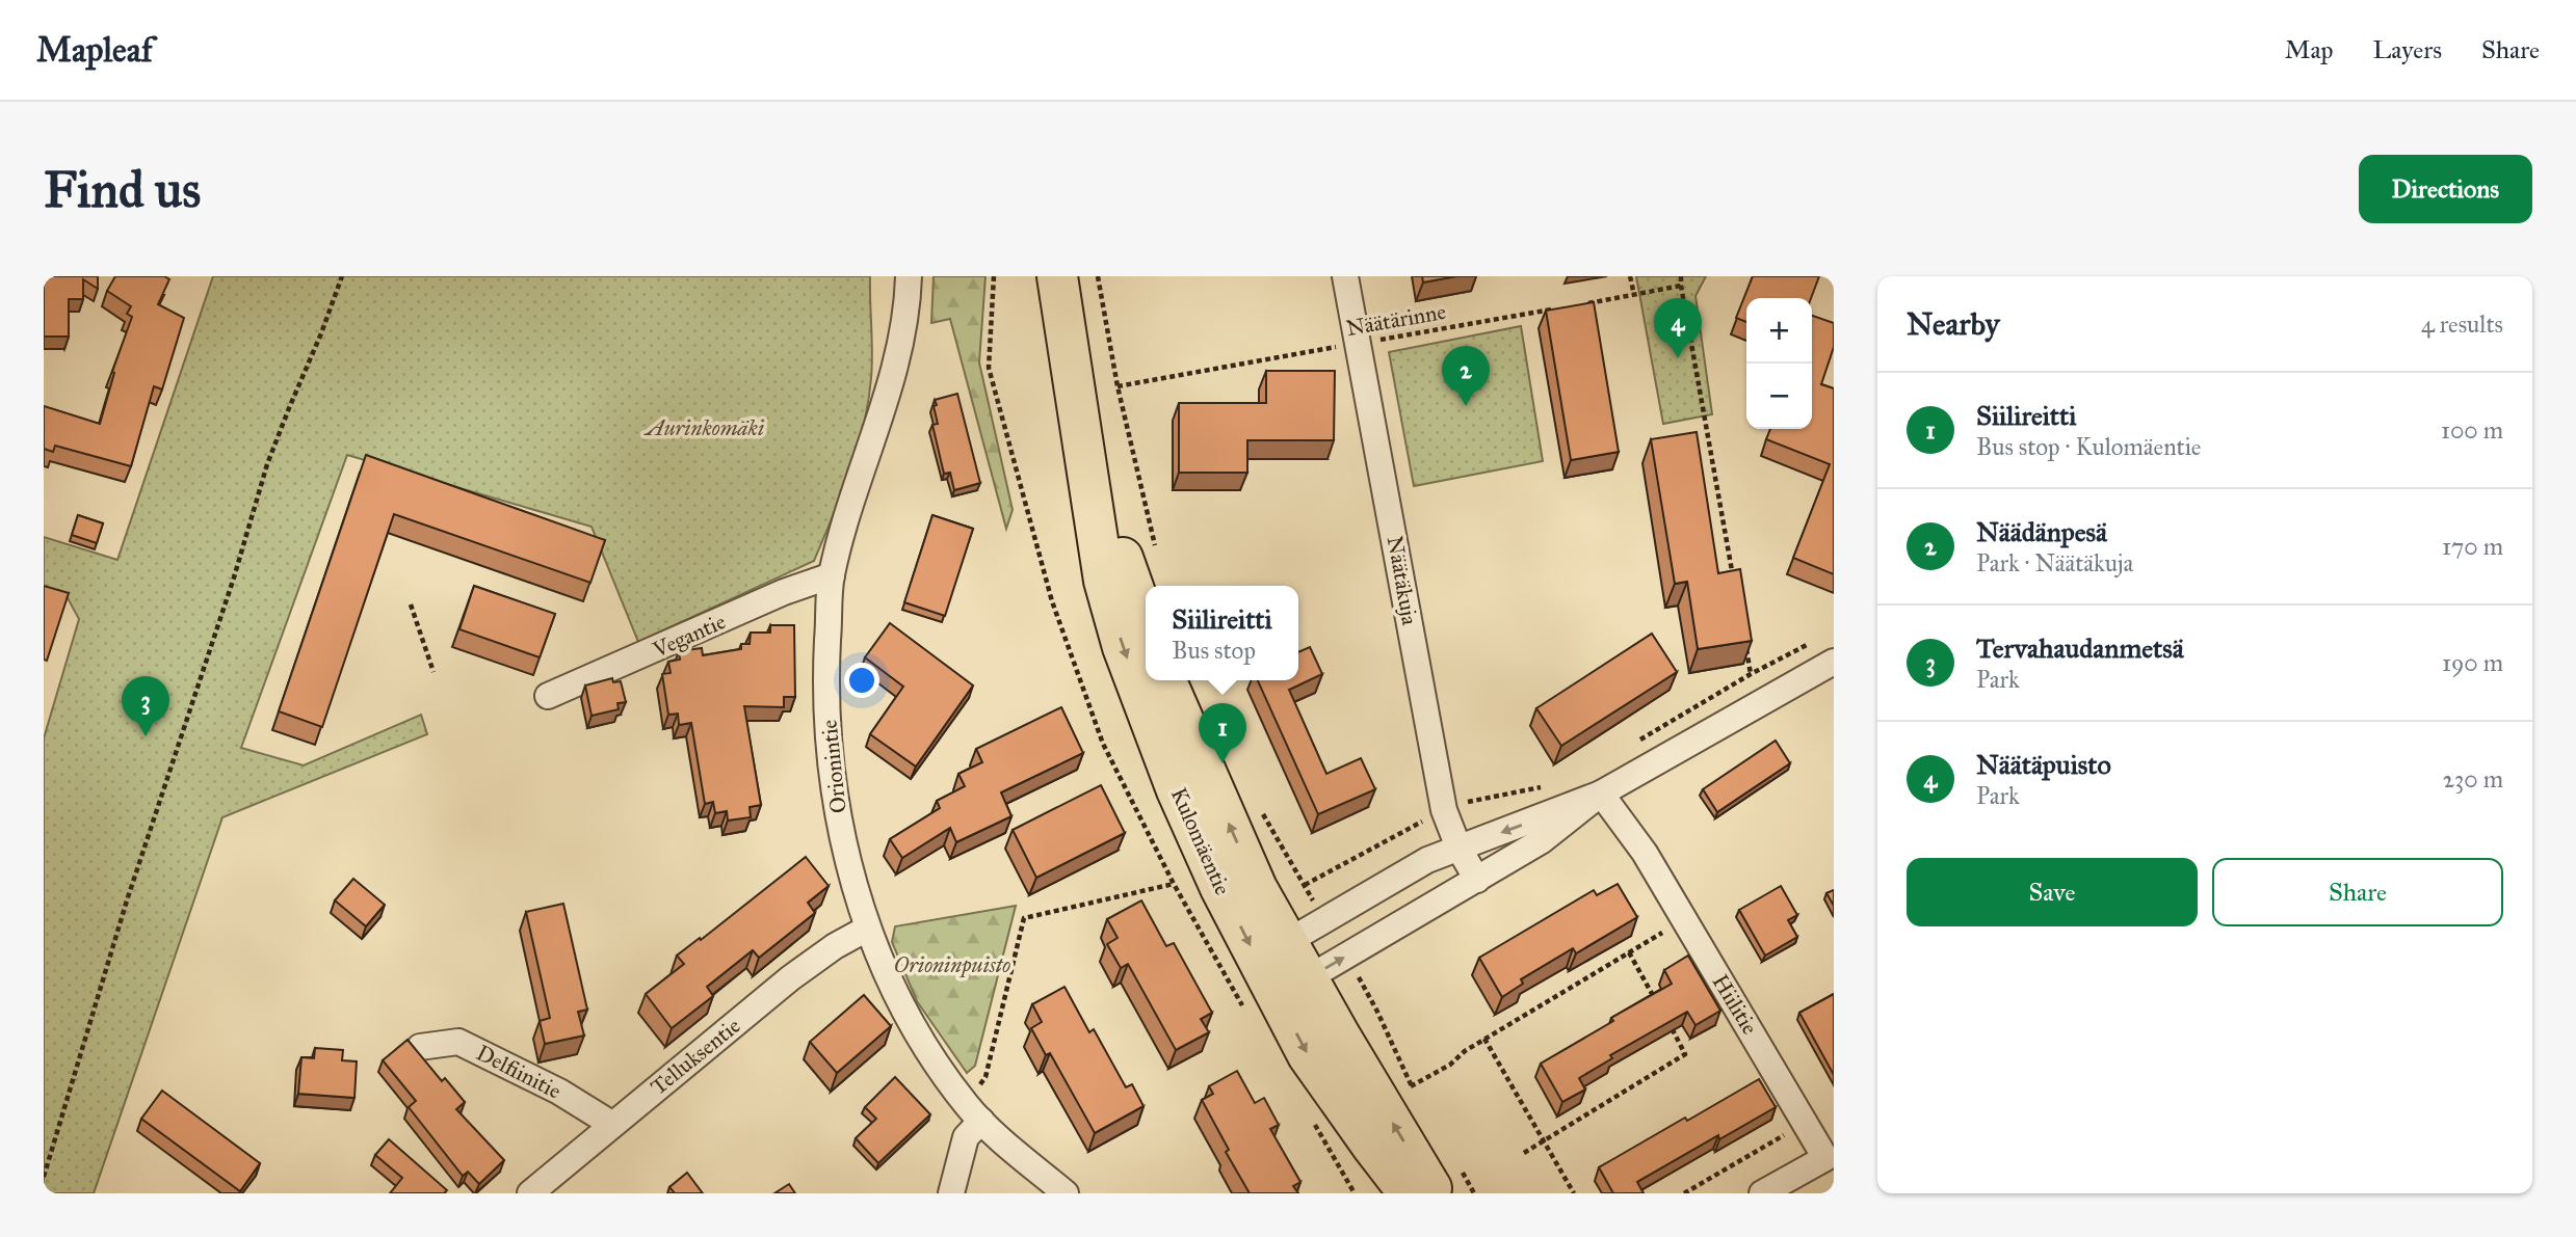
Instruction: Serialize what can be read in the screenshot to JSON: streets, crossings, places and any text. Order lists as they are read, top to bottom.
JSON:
{
  "streets": {
    "main road": ["Kulomäentie"],
    "street": [
      "Näätäkuja",
      "Vegantie",
      "Orionintie",
      "Hiilitie",
      "Telluksentie",
      "Delfiinitie"
    ],
    "path": ["Näätärinne"]
  },
  "crossings": [
    ["Näätärinne", "Näätäkuja"],
    ["Vegantie", "Orionintie"],
    ["Orionintie", "Telluksentie"],
    ["Telluksentie", "Delfiinitie"]
  ],
  "parks": ["Aurinkomäki", "Orioninpuisto"],
  "page": {
    "header": "Mapleaf",
    "nav": ["Map", "Layers", "Share"],
    "buttons": [
      "Directions",
      ["Save", "Share"]
    ],
    "title": "Find us",
    "heading": ["Nearby", "4 results"],
    "map_buttons": ["+", "−"],
    "pins": [
      "4",
      "2",
      "3",
      "1"
    ],
    "list": [
      {
        "mark": "1",
        "name": "Siilireitti",
        "note": "Bus stop · Kulomäentie",
        "value": "100 m"
      },
      {
        "mark": "2",
        "name": "Näädänpesä",
        "note": "Park · Näätäkuja",
        "value": "170 m"
      },
      {
        "mark": "3",
        "name": "Tervahaudanmetsä",
        "note": "Park",
        "value": "190 m"
      },
      {
        "mark": "4",
        "name": "Näätäpuisto",
        "note": "Park",
        "value": "230 m"
      }
    ],
    "popup": ["Siilireitti", "Bus stop"]
  }
}
